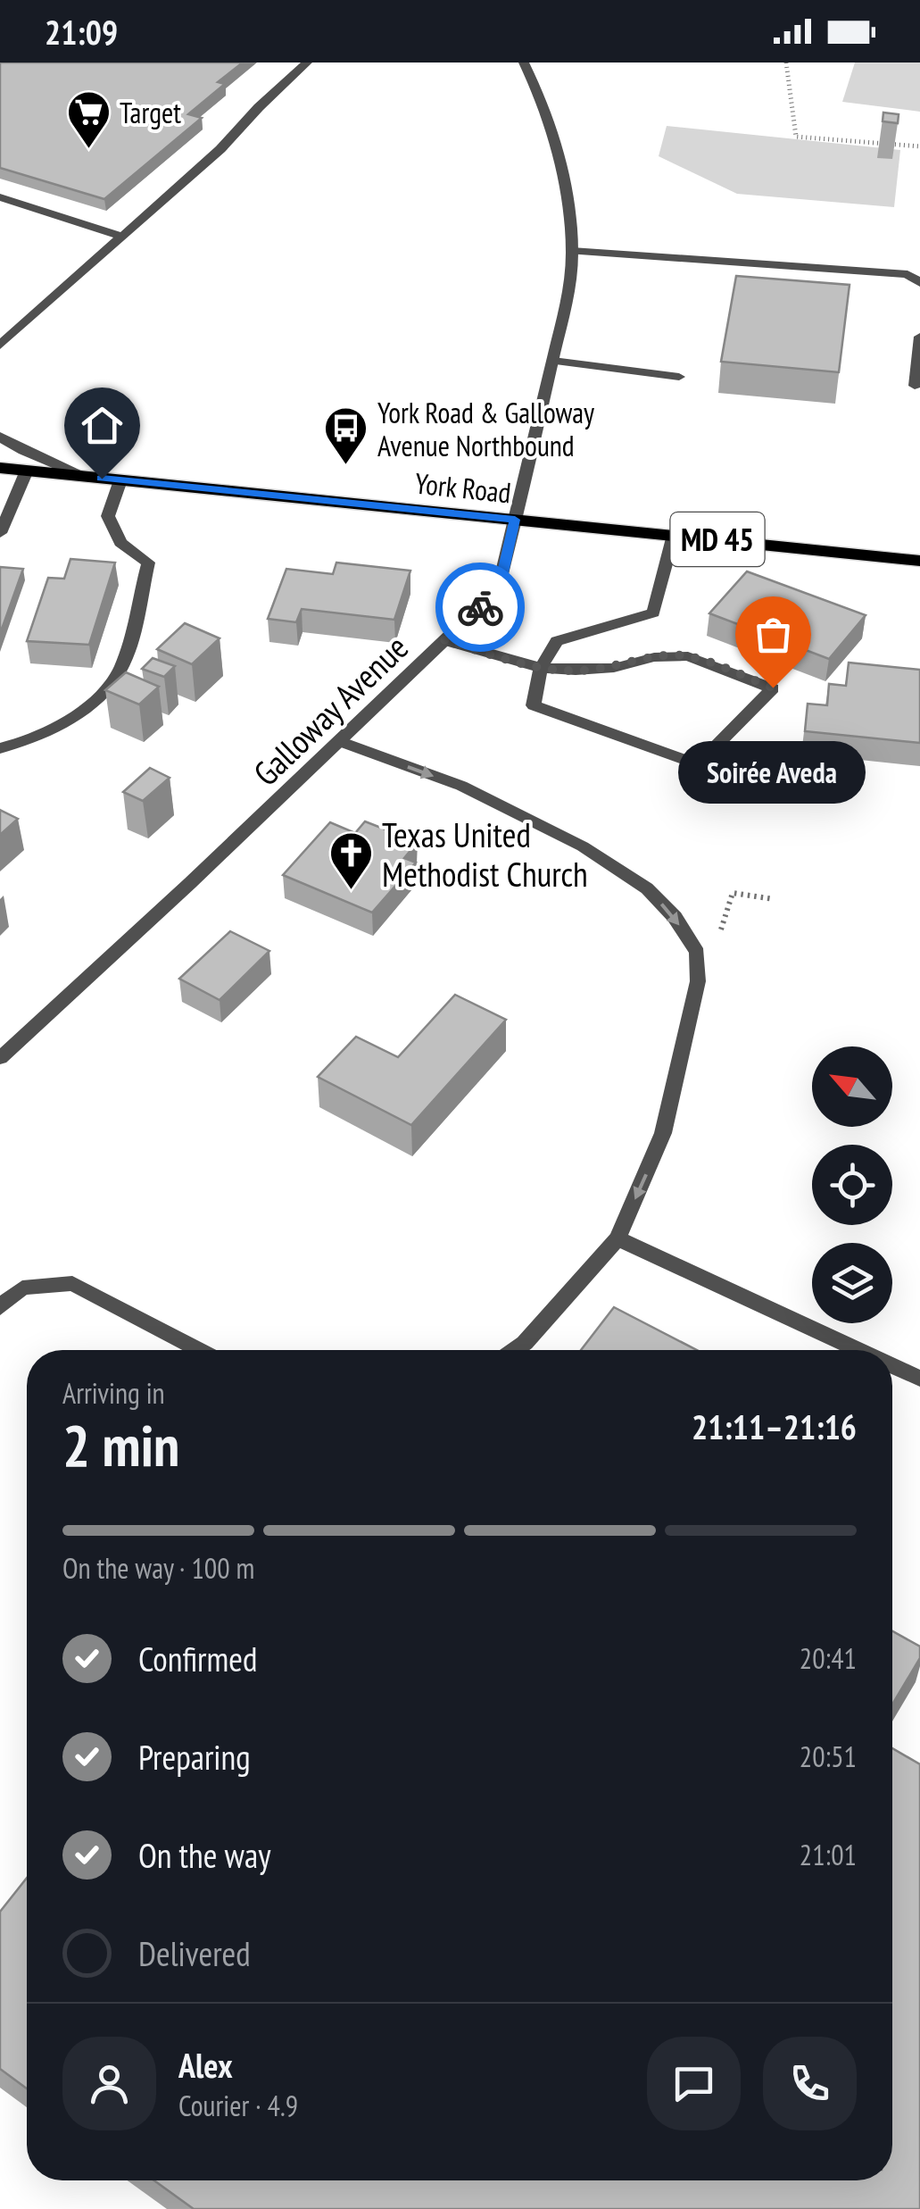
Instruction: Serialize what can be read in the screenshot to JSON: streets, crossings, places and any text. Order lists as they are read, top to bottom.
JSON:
{
  "streets": {
    "main road": ["York Road", "MD 45"],
    "street": ["Galloway Avenue"]
  },
  "crossings": [
    ["York Road", "Galloway Avenue"]
  ],
  "places": {
    "supermarket": ["Target"],
    "bus stop": ["York Road & Galloway Avenue Northbound"],
    "other": ["Soirée Aveda"],
    "church": ["Texas United Methodist Church"]
  },
  "north": "top left",
  "page": {
    "status": "21:09",
    "bubble": "Soirée Aveda",
    "heading": ["2 min", "Arriving in", "21:11–21:16"],
    "panel": ["Alex", "Courier · 4.9"],
    "bar": "On the way · 100 m",
    "list": [
      ["Confirmed", "20:41"],
      ["Preparing", "20:51"],
      ["On the way", "21:01"],
      "Delivered"
    ]
  }
}
